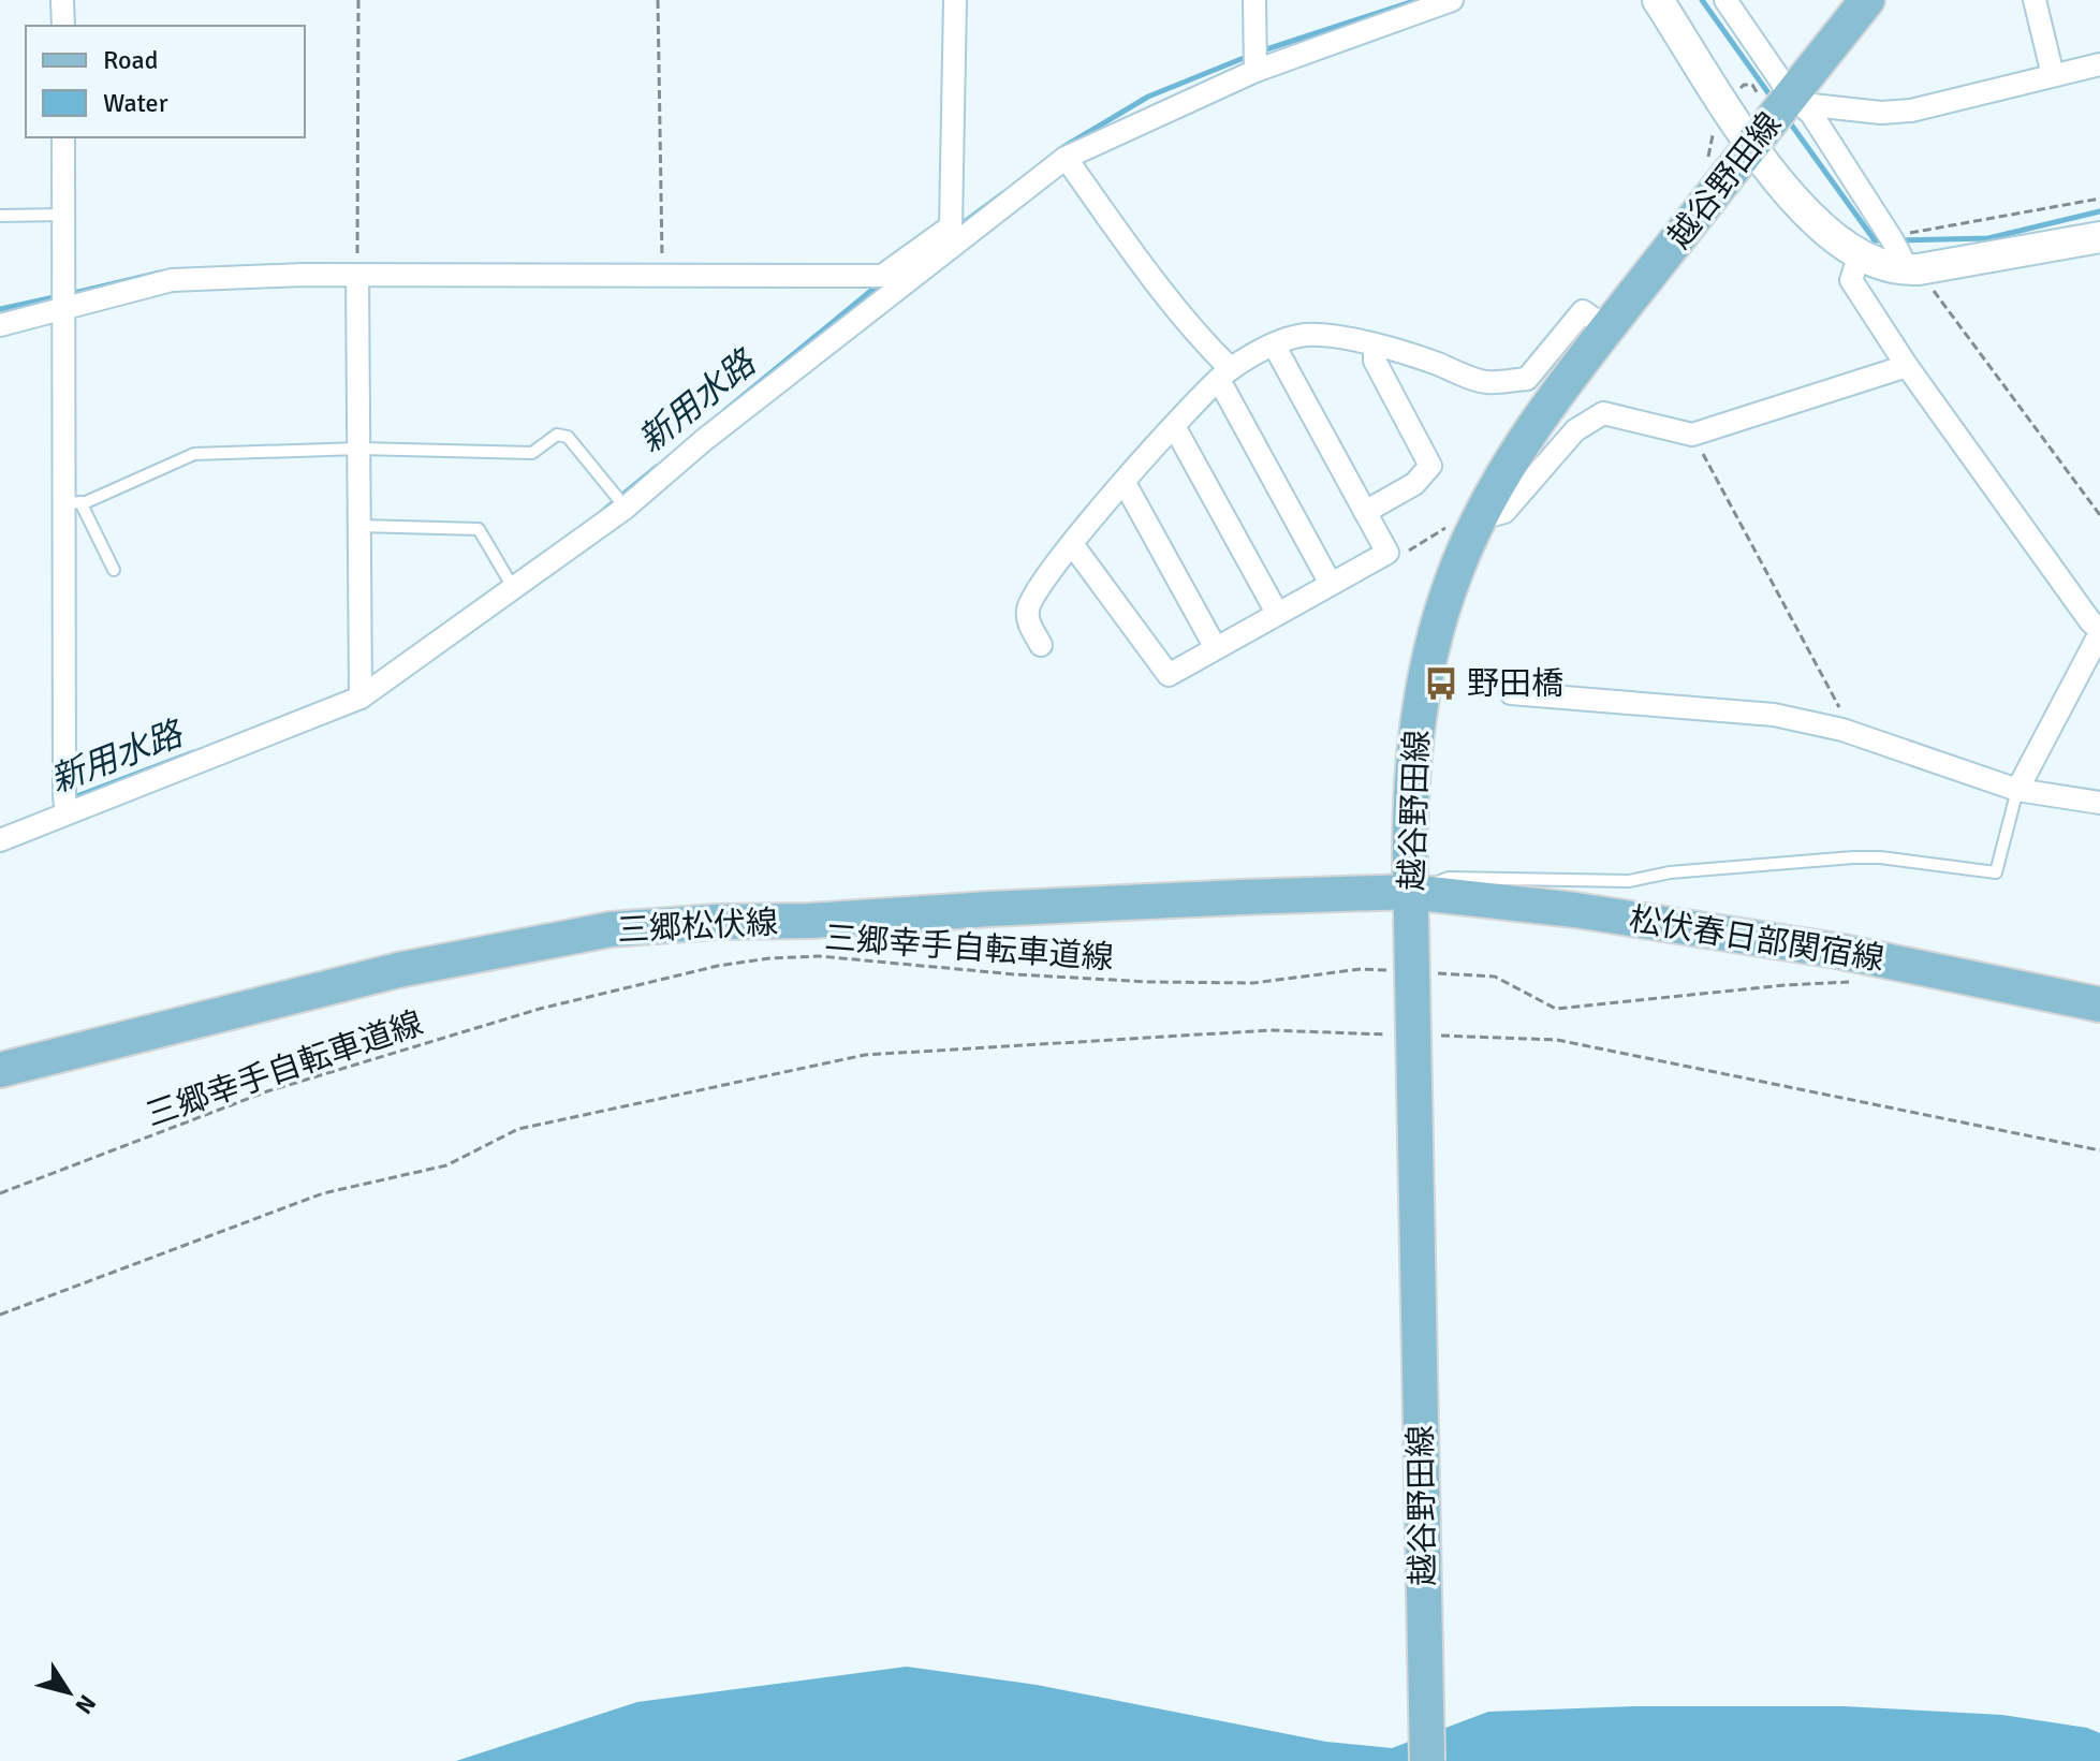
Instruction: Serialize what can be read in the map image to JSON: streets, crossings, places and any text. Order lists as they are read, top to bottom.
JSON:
{
  "streets": {
    "main road": ["越谷野田線", "三郷松伏線", "松伏春日部関宿線"],
    "path": ["三郷幸手自転車道線"]
  },
  "crossings": [
    ["越谷野田線", "三郷松伏線"],
    ["越谷野田線", "松伏春日部関宿線"],
    ["三郷松伏線", "松伏春日部関宿線"]
  ],
  "water": ["新用水路"],
  "places": {
    "bus stop": ["野田橋"]
  },
  "legend": ["Road", "Water"],
  "north": "bottom right"
}
